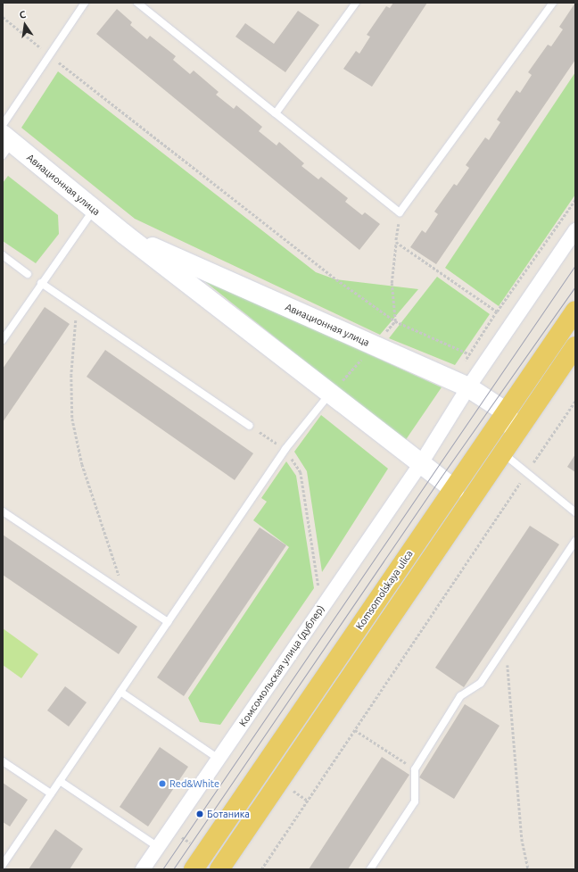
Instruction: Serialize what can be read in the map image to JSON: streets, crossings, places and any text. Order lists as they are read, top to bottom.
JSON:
{
  "streets": {
    "main road": ["Авиационная улица", "Komsomolskaya ulica"],
    "street": ["Комсомольская улица (дублер)"]
  },
  "crossings": [
    ["Авиационная улица", "Komsomolskaya ulica"],
    ["Авиационная улица", "Комсомольская улица (дублер)"]
  ],
  "places": ["Red&White", "Ботаника"],
  "north": "top"
}
